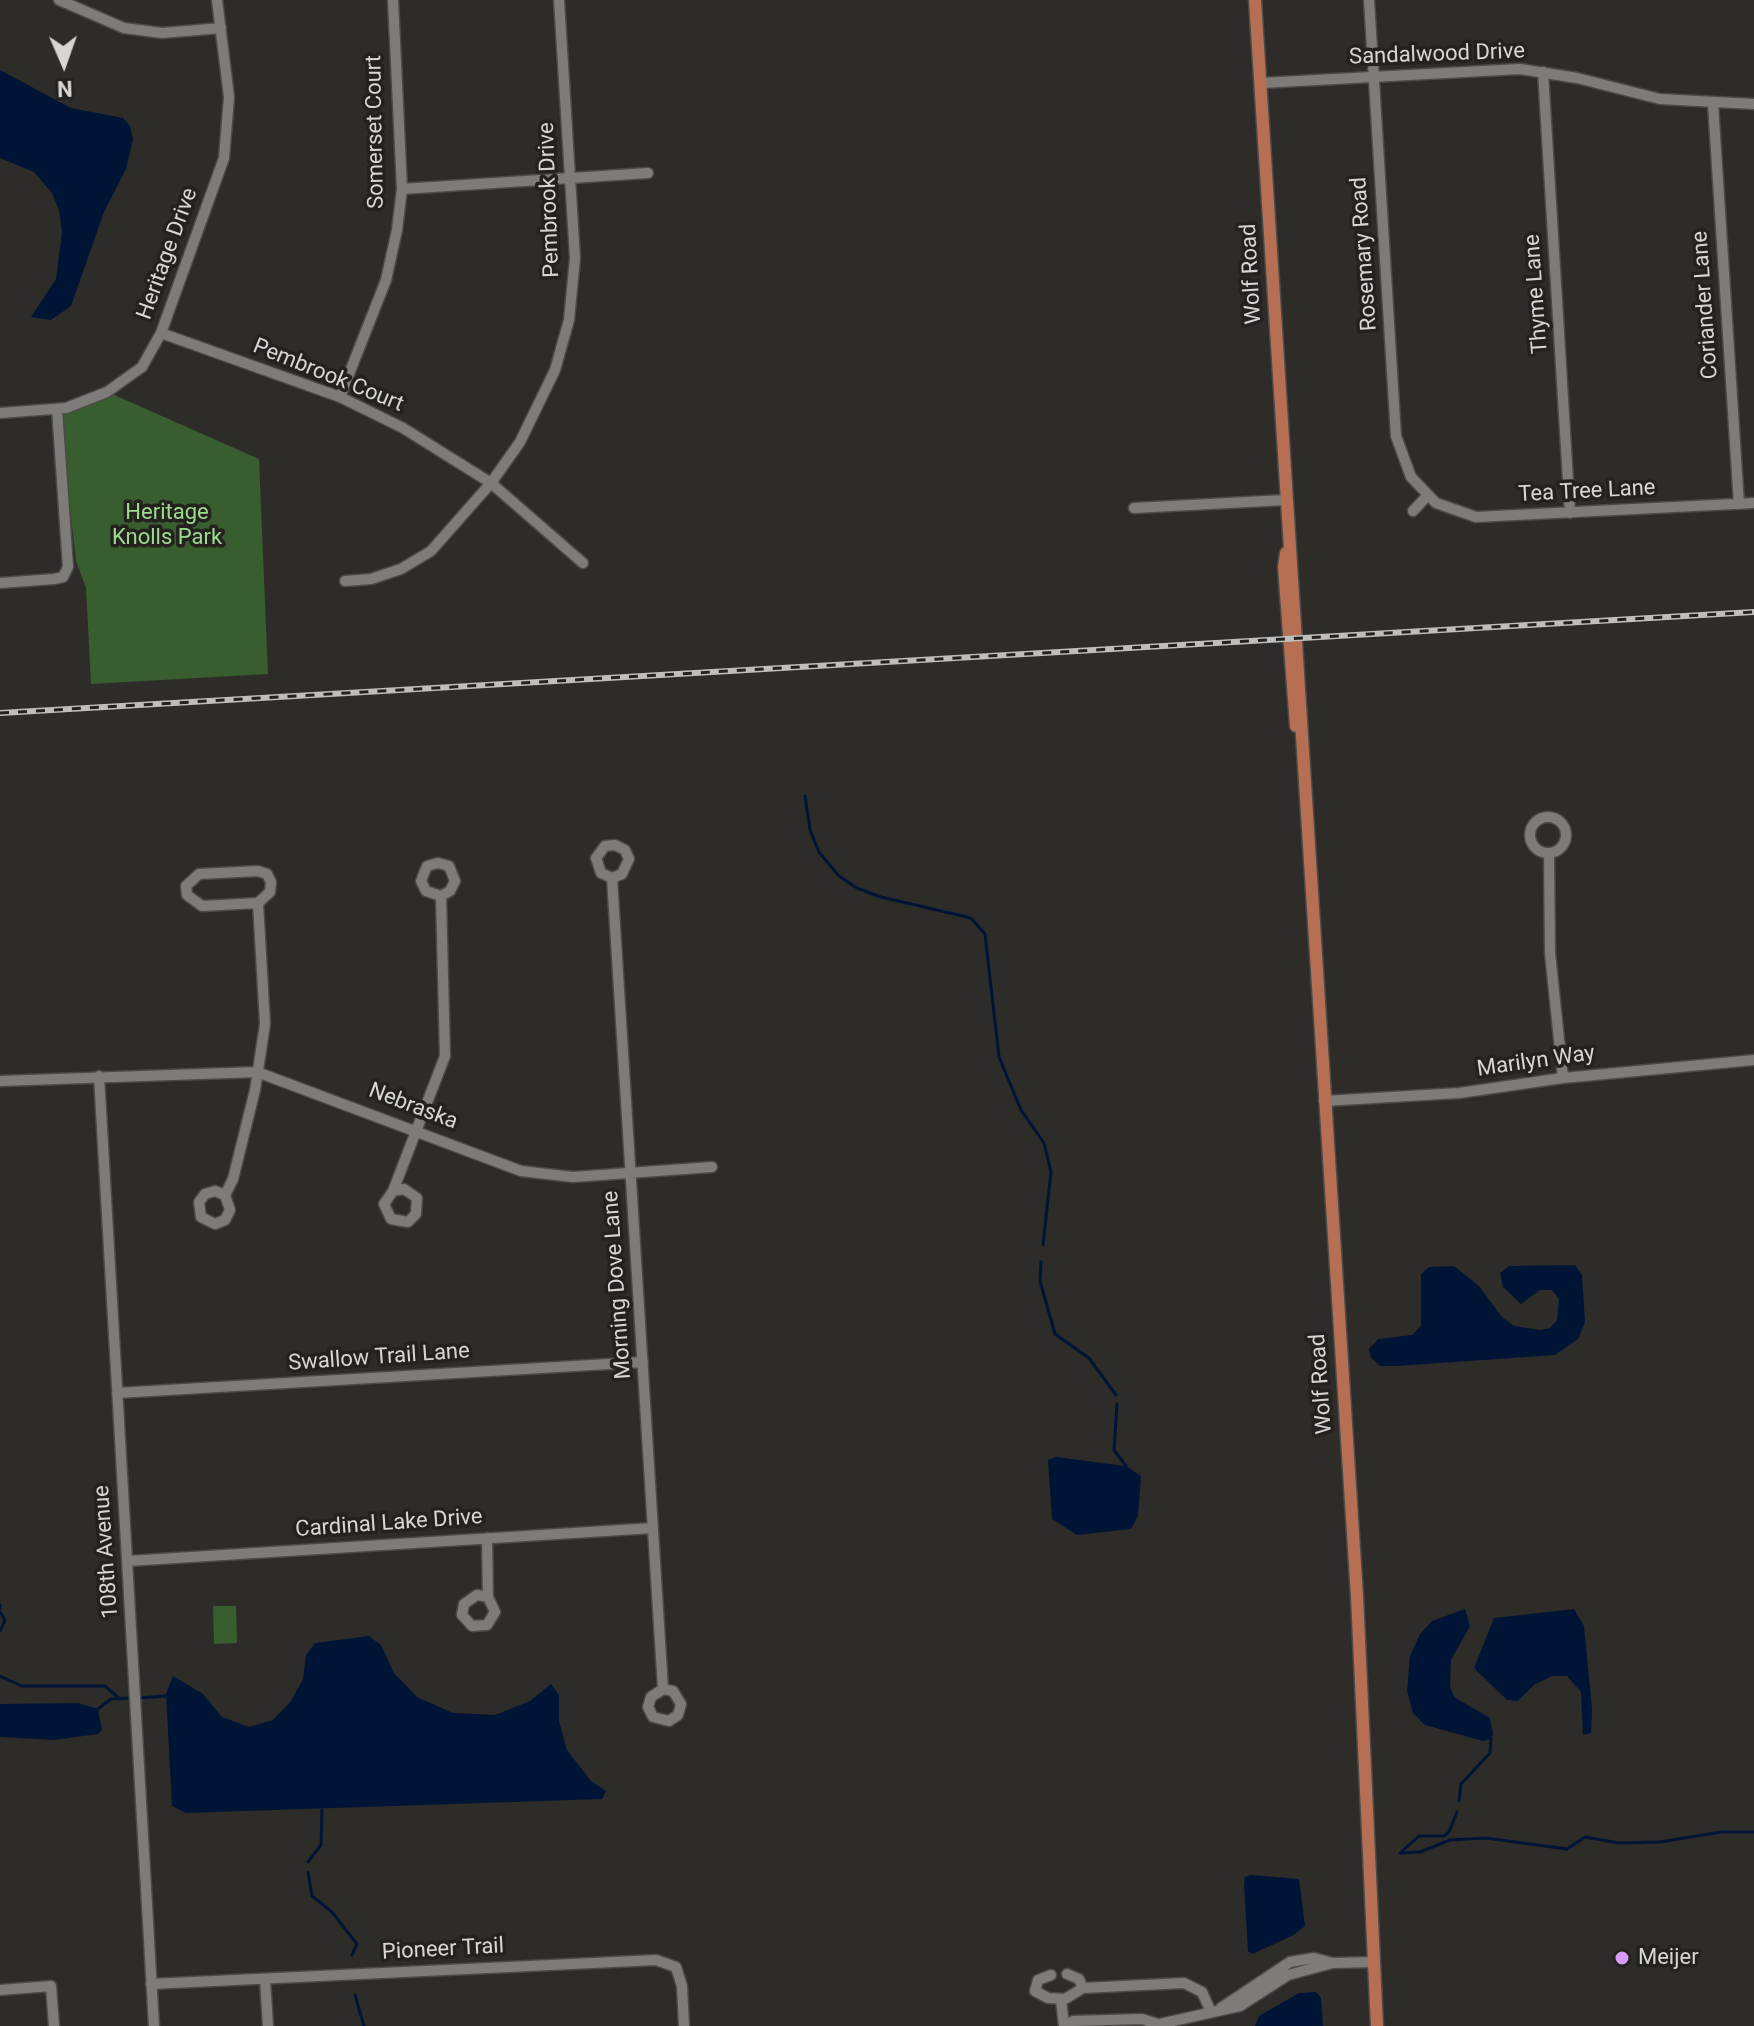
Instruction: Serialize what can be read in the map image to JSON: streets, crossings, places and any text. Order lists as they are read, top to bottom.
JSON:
{
  "streets": {
    "main road": ["Wolf Road"],
    "street": [
      "Sandalwood Drive",
      "Somerset Court",
      "Pembrook Drive",
      "Heritage Drive",
      "Rosemary Road",
      "Thyme Lane",
      "Coriander Lane",
      "Pembrook Court",
      "Tea Tree Lane",
      "Marilyn Way",
      "Nebraska",
      "Morning Dove Lane",
      "Swallow Trail Lane",
      "Cardinal Lake Drive",
      "108th Avenue",
      "Pioneer Trail"
    ]
  },
  "crossings": [
    ["Sandalwood Drive", "Rosemary Road"],
    ["Sandalwood Drive", "Wolf Road"],
    ["Sandalwood Drive", "Thyme Lane"],
    ["Sandalwood Drive", "Coriander Lane"],
    ["Somerset Court", "Pembrook Court"],
    ["Pembrook Drive", "Pembrook Court"],
    ["Heritage Drive", "Pembrook Court"],
    ["Rosemary Road", "Tea Tree Lane"],
    ["Wolf Road", "Marilyn Way"],
    ["Thyme Lane", "Tea Tree Lane"],
    ["Coriander Lane", "Tea Tree Lane"],
    ["Nebraska", "Morning Dove Lane"],
    ["Nebraska", "108th Avenue"],
    ["Morning Dove Lane", "Swallow Trail Lane"],
    ["Morning Dove Lane", "Cardinal Lake Drive"],
    ["Swallow Trail Lane", "108th Avenue"],
    ["Cardinal Lake Drive", "108th Avenue"],
    ["108th Avenue", "Pioneer Trail"]
  ],
  "parks": ["Heritage Knolls Park"],
  "places": ["Meijer"],
  "north": "bottom"
}
